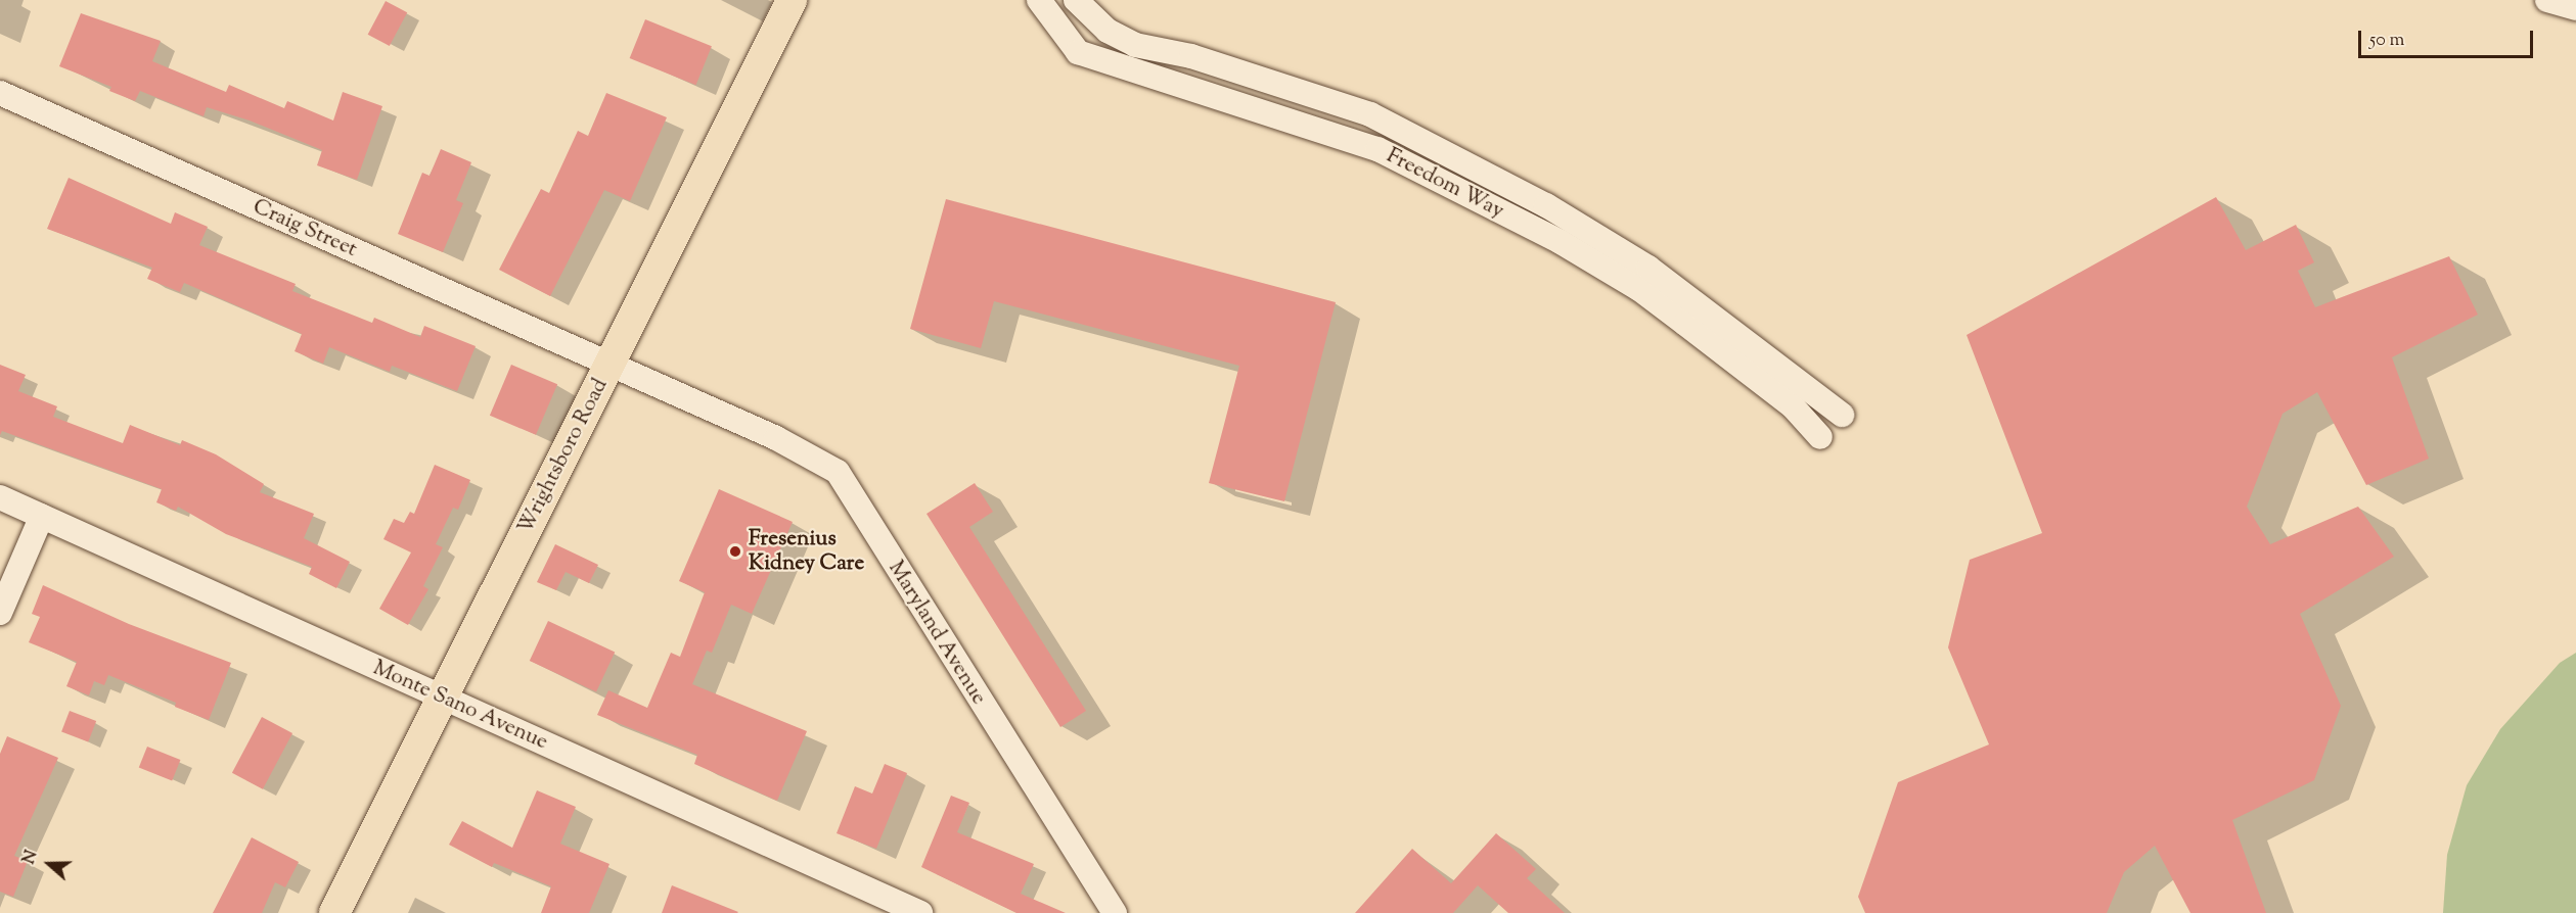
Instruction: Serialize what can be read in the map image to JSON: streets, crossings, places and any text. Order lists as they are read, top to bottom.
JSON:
{
  "streets": {
    "main road": ["Wrightsboro Road"],
    "street": [
      "Freedom Way",
      "Craig Street",
      "Maryland Avenue",
      "Monte Sano Avenue"
    ]
  },
  "crossings": [
    ["Craig Street", "Wrightsboro Road"],
    ["Craig Street", "Maryland Avenue"],
    ["Wrightsboro Road", "Maryland Avenue"],
    ["Wrightsboro Road", "Monte Sano Avenue"]
  ],
  "places": ["Fresenius Kidney Care"],
  "scale_bar": "50 m",
  "north": "left"
}
